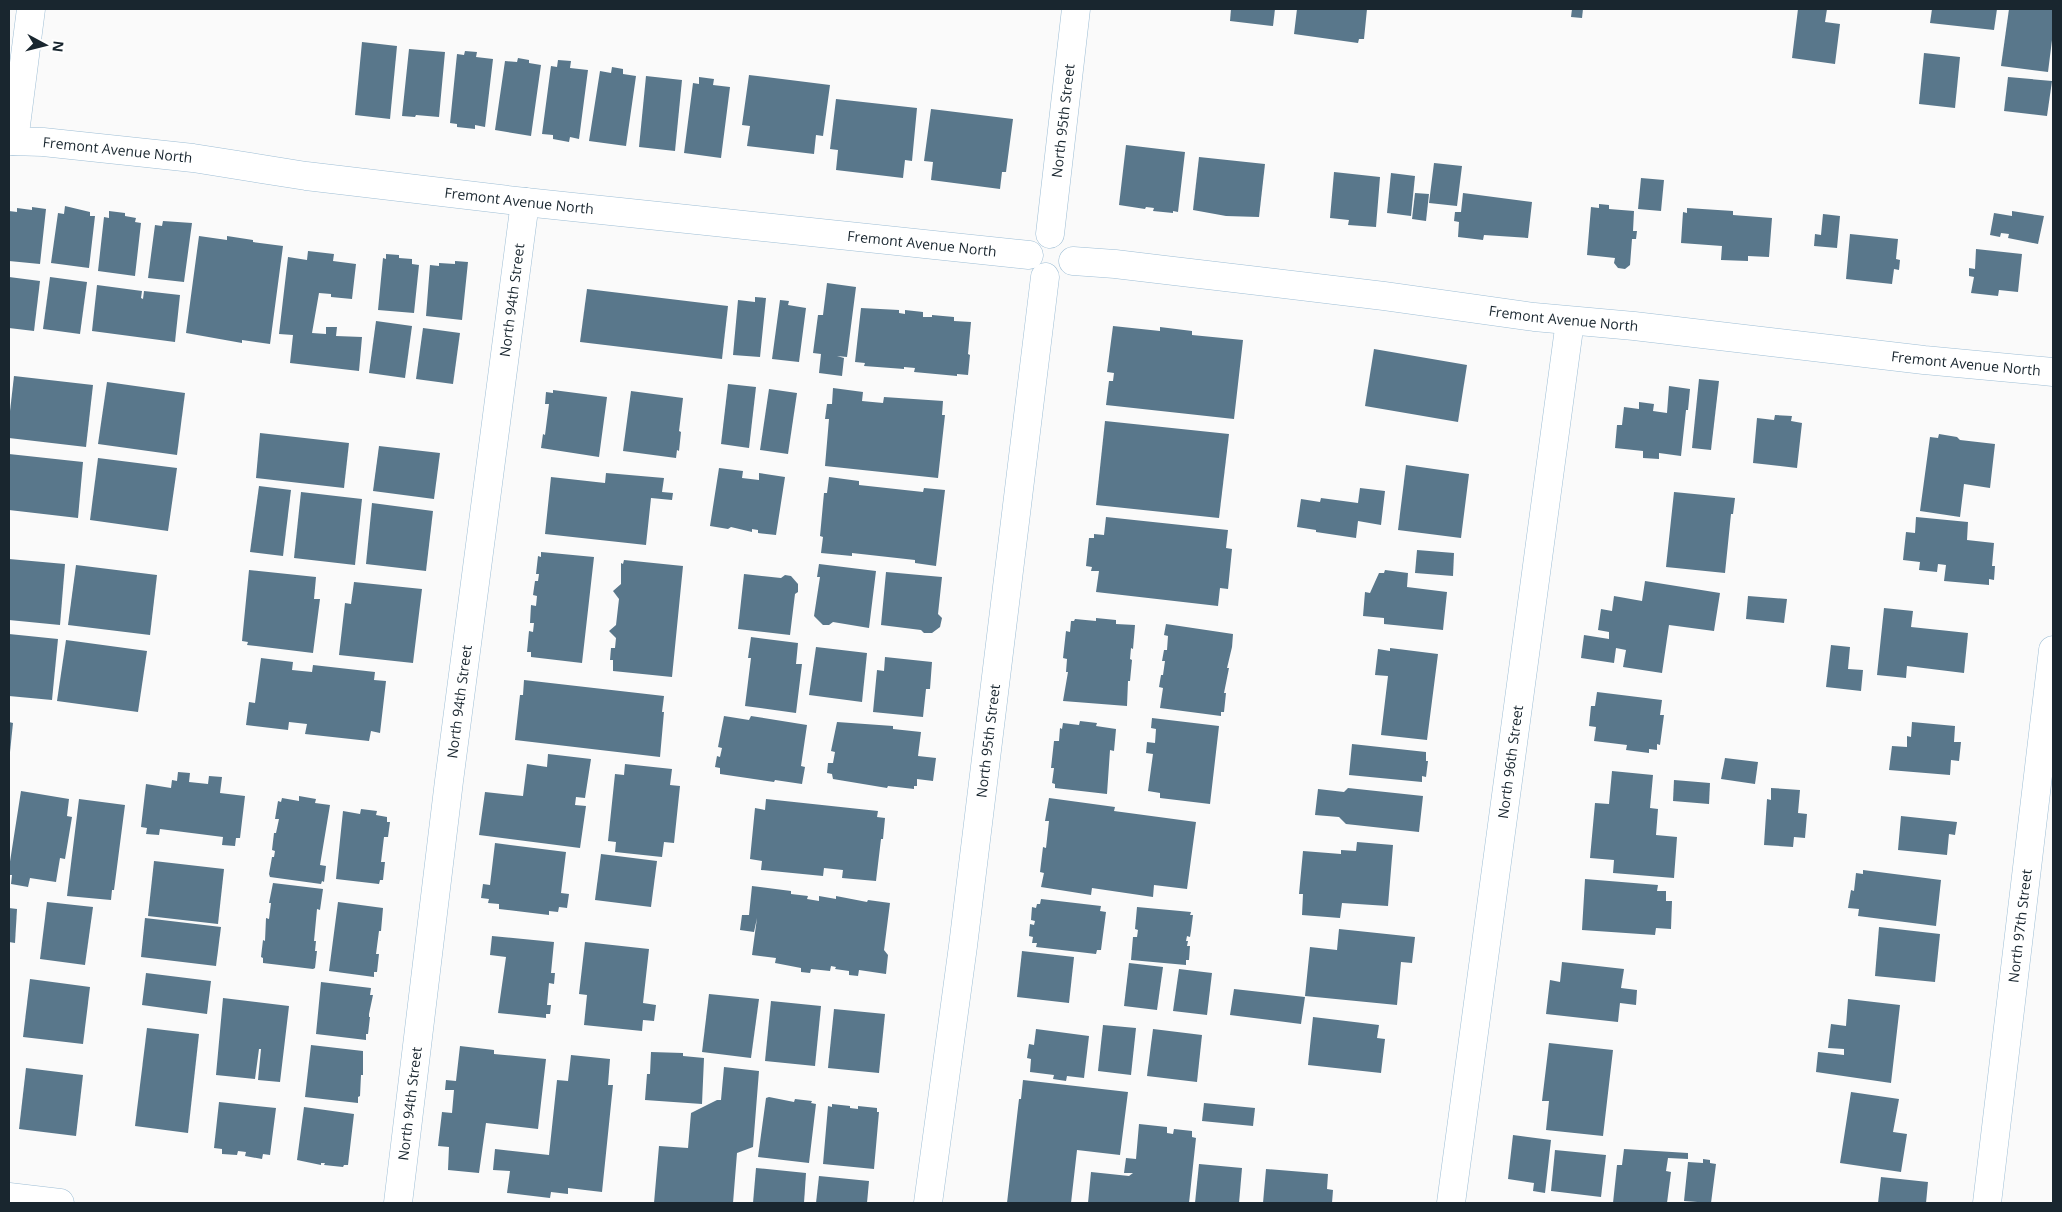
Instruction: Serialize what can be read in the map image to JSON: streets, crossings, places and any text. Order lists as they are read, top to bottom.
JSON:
{
  "streets": {
    "street": [
      "North 95th Street",
      "Fremont Avenue North",
      "North 94th Street",
      "North 96th Street",
      "North 97th Street"
    ]
  },
  "crossings": [
    ["North 95th Street", "Fremont Avenue North"],
    ["Fremont Avenue North", "North 94th Street"],
    ["Fremont Avenue North", "North 96th Street"]
  ],
  "north": "right"
}
